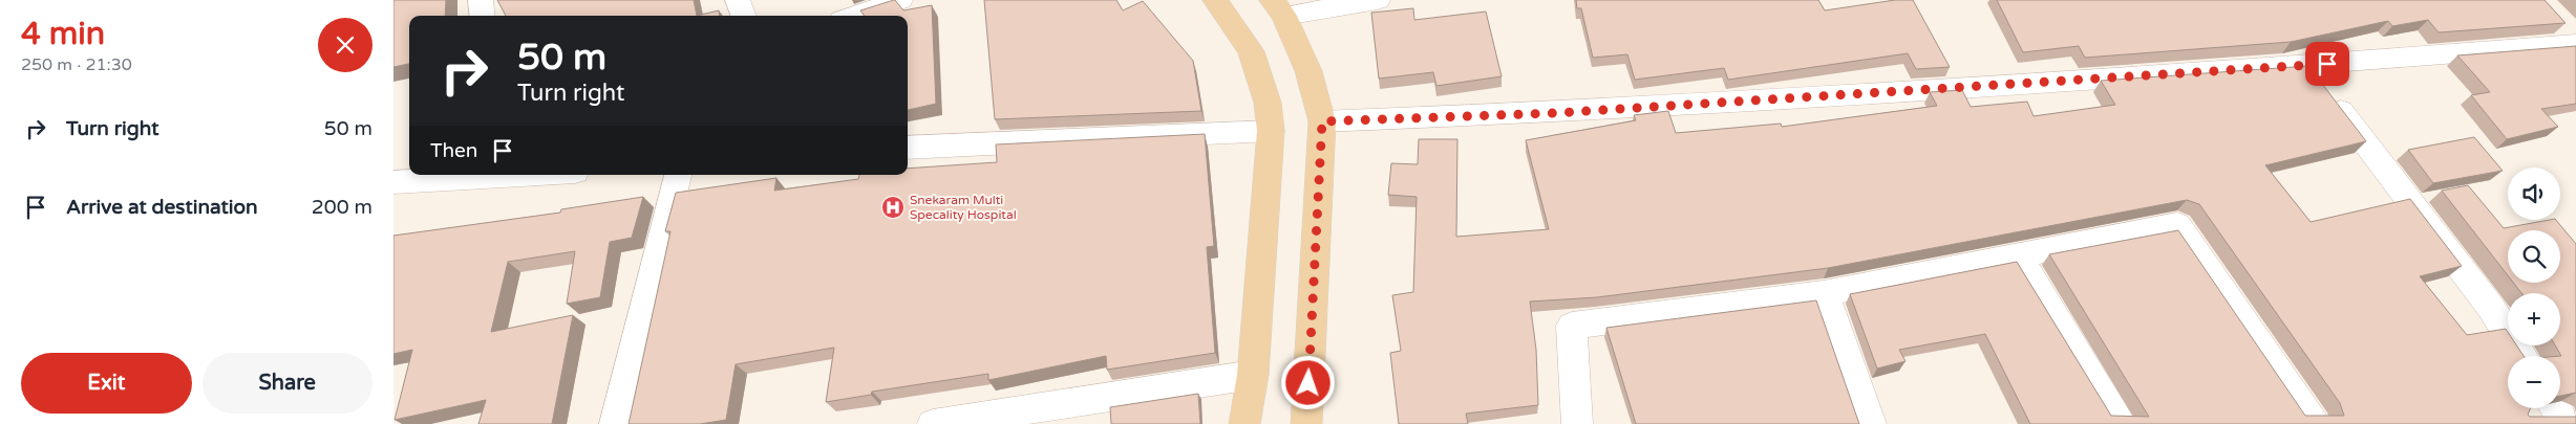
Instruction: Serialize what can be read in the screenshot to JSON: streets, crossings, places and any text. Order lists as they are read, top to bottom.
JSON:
{
  "places": {
    "hospital": ["Snekaram Multi Specality Hospital"]
  },
  "page": {
    "heading": ["4 min", "250 m · 21:30"],
    "turn": ["50 m", "Turn right"],
    "list": [
      {
        "name": "Turn right",
        "value": "50 m"
      },
      {
        "name": "Arrive at destination",
        "value": "200 m"
      }
    ],
    "then": "Then",
    "map_buttons": ["+", "−"],
    "buttons": ["Exit", "Share"]
  }
}
